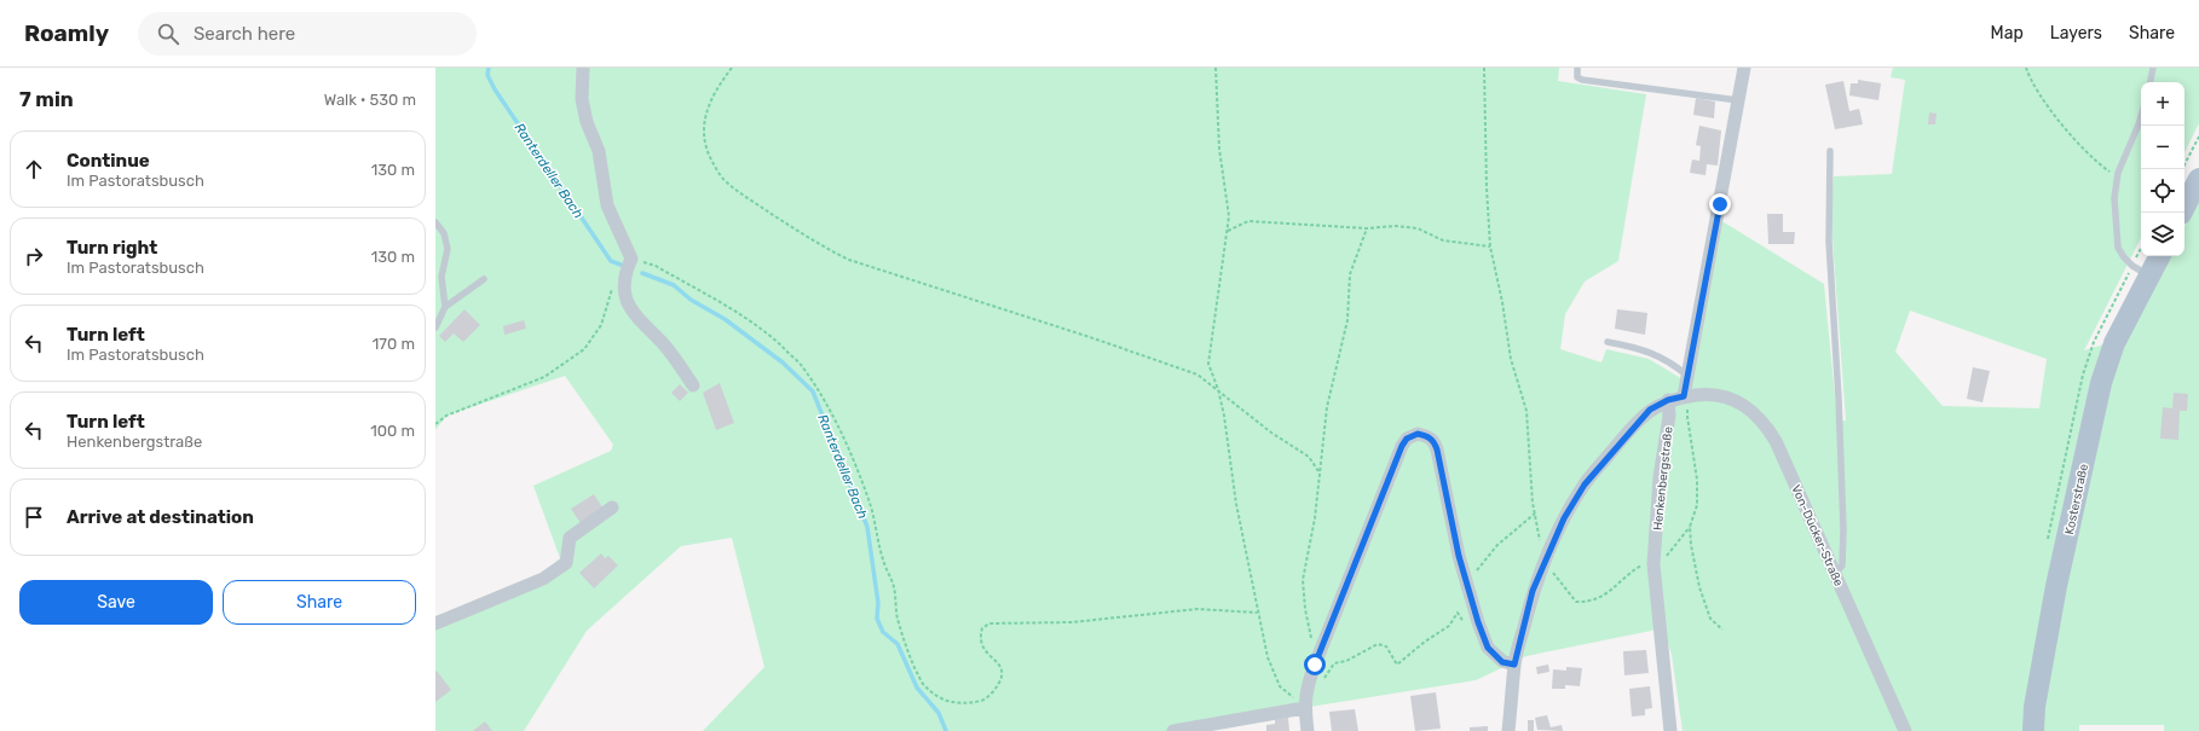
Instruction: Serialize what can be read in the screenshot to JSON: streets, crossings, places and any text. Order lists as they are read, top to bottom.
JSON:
{
  "streets": {
    "main road": ["Kosterstraße"],
    "street": ["Henkenbergstraße", "Von-Dücker-Straße"]
  },
  "water": ["Ranterdeller Bach"],
  "page": {
    "header": "Roamly",
    "search": "Search here",
    "nav": ["Map", "Layers", "Share"],
    "heading": ["7 min", "Walk · 530 m"],
    "map_buttons": ["+", "−"],
    "list": [
      ["Continue", "Im Pastoratsbusch", "130 m"],
      ["Turn right", "Im Pastoratsbusch", "130 m"],
      ["Turn left", "Im Pastoratsbusch", "170 m"],
      ["Turn left", "Henkenbergstraße", "100 m"],
      "Arrive at destination"
    ],
    "buttons": ["Save", "Share"]
  }
}
